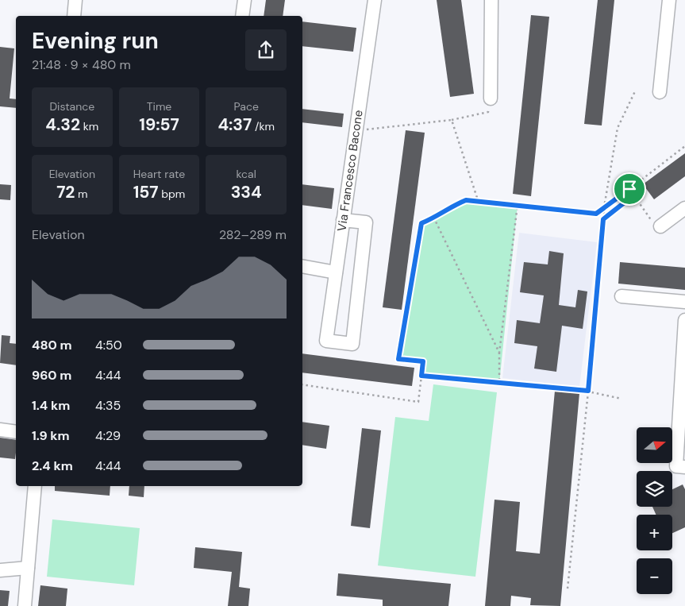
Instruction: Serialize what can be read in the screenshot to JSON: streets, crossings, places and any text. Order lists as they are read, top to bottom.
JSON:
{
  "streets": {
    "street": ["Via Francesco Bacone"]
  },
  "north": "right",
  "page": {
    "heading": ["Evening run", "21:48 · 9 × 480 m"],
    "stats": [
      ["Distance", "4.32 km"],
      ["Time", "19:57"],
      ["Pace", "4:37 /km"],
      ["Elevation", "72 m"],
      ["Heart rate", "157 bpm"],
      ["kcal", "334"]
    ],
    "chart": ["Elevation", "282–289 m"],
    "list": [
      {
        "name": "480 m",
        "note": "4:50"
      },
      {
        "name": "960 m",
        "note": "4:44"
      },
      {
        "name": "1.4 km",
        "note": "4:35"
      },
      {
        "name": "1.9 km",
        "note": "4:29"
      },
      {
        "name": "2.4 km",
        "note": "4:44"
      }
    ],
    "map_buttons": ["+", "−"]
  }
}
